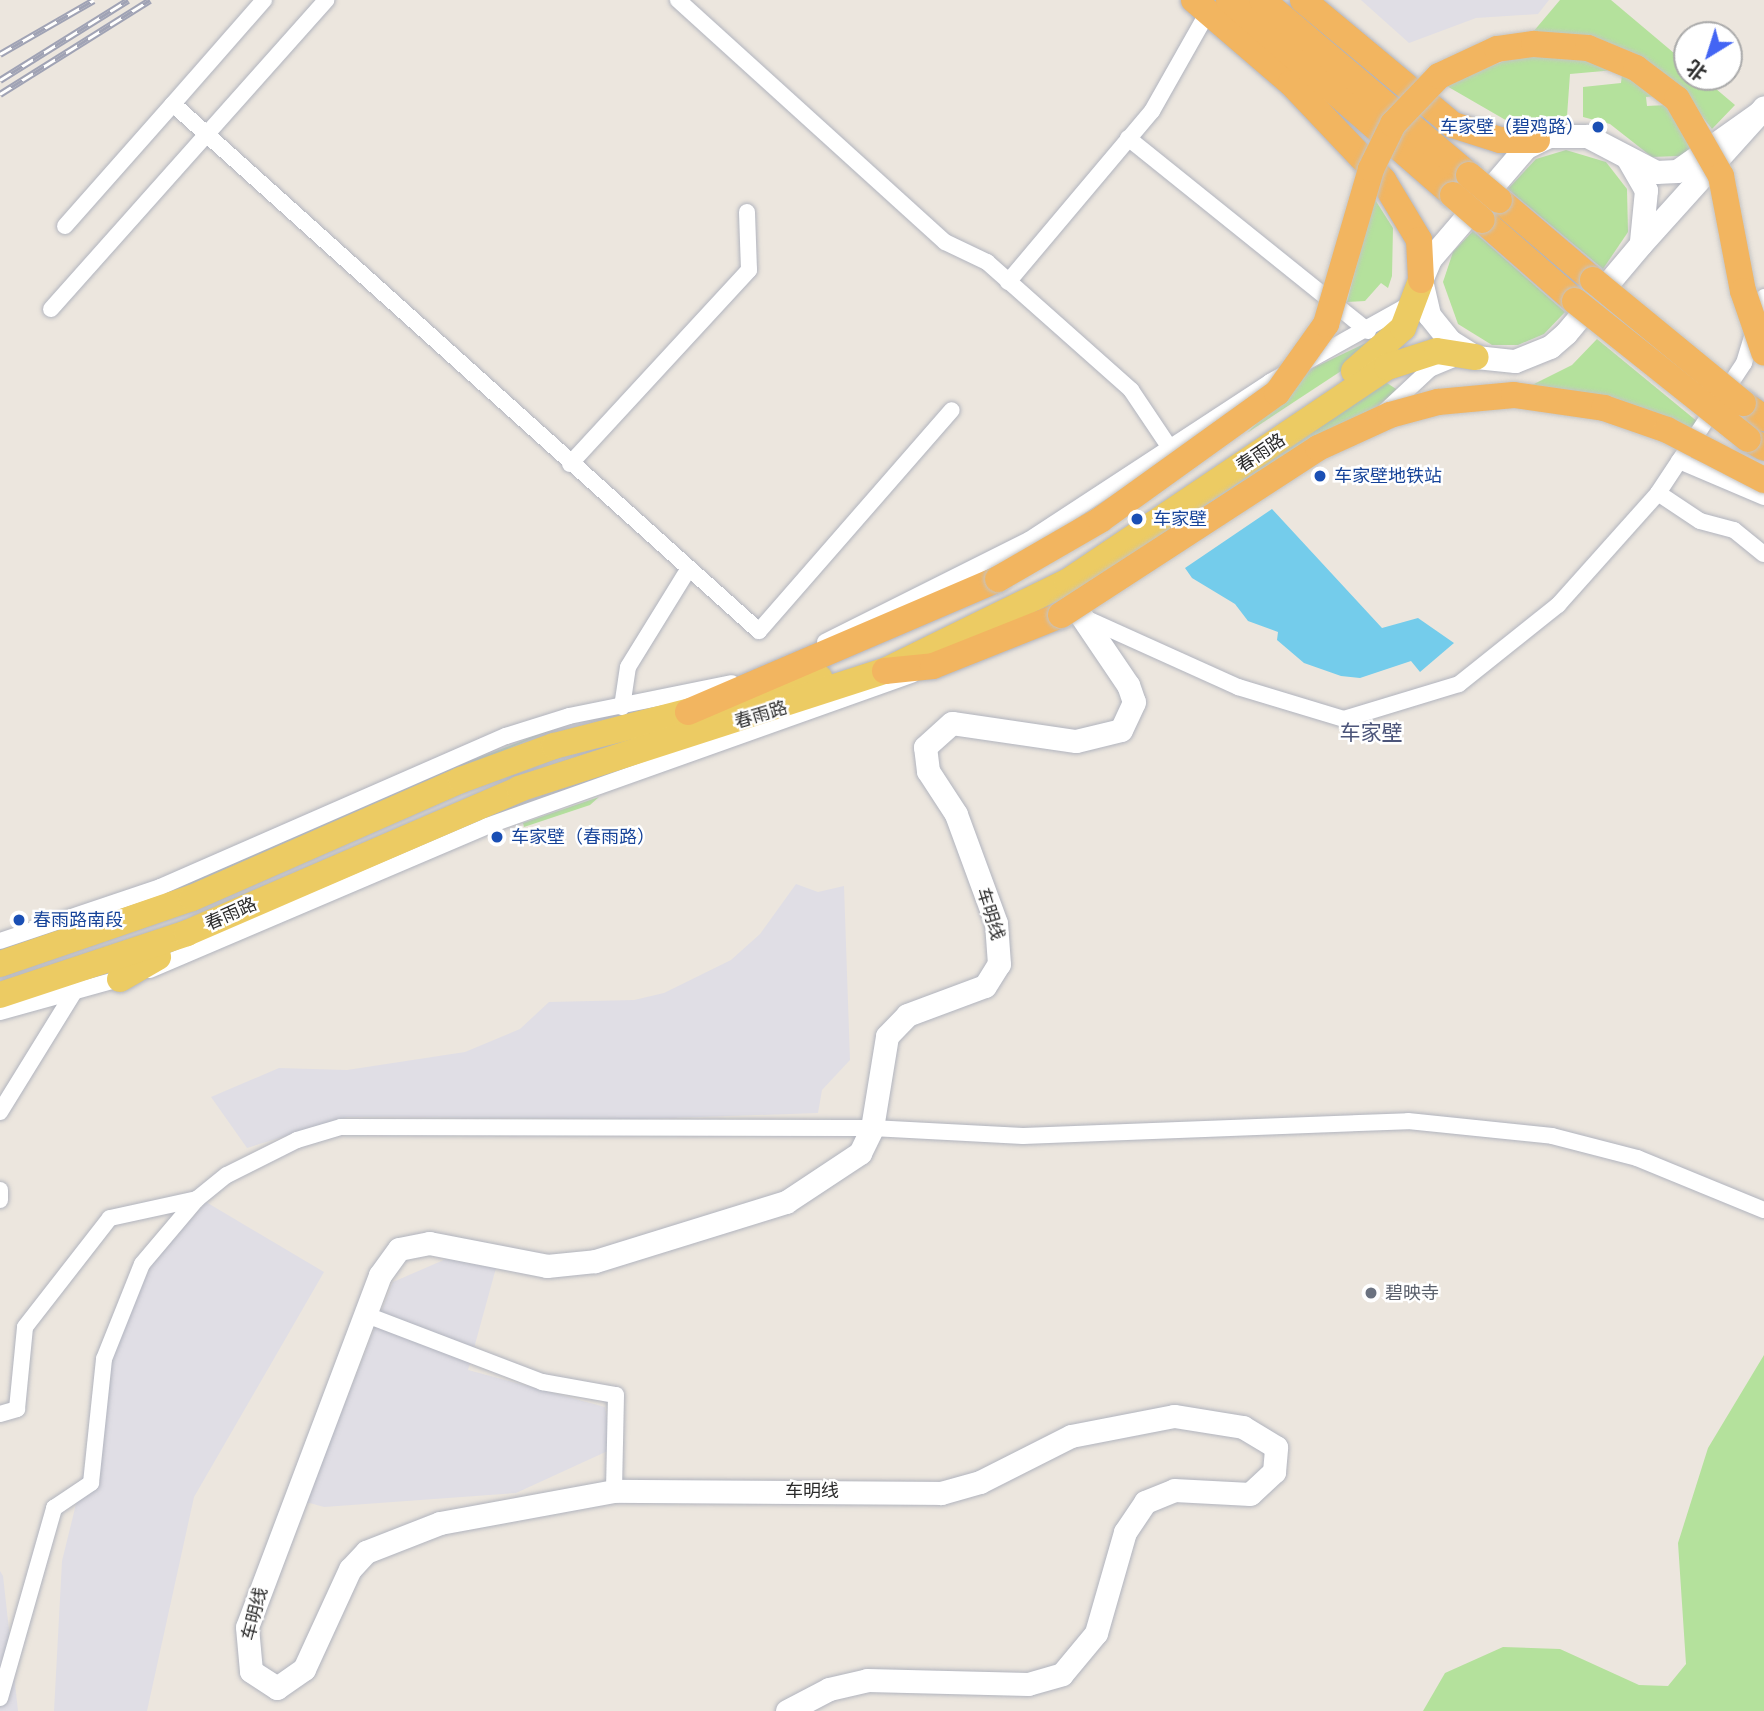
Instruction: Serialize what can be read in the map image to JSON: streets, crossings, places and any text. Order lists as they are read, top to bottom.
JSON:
{
  "streets": {
    "main road": ["春雨路", "车明线"]
  },
  "districts": ["车家壁"],
  "places": [
    "车家壁（碧鸡路）",
    "车家壁地铁站",
    "车家壁",
    "车家壁（春雨路）",
    "春雨路南段",
    "碧映寺"
  ],
  "north": "bottom left"
}
